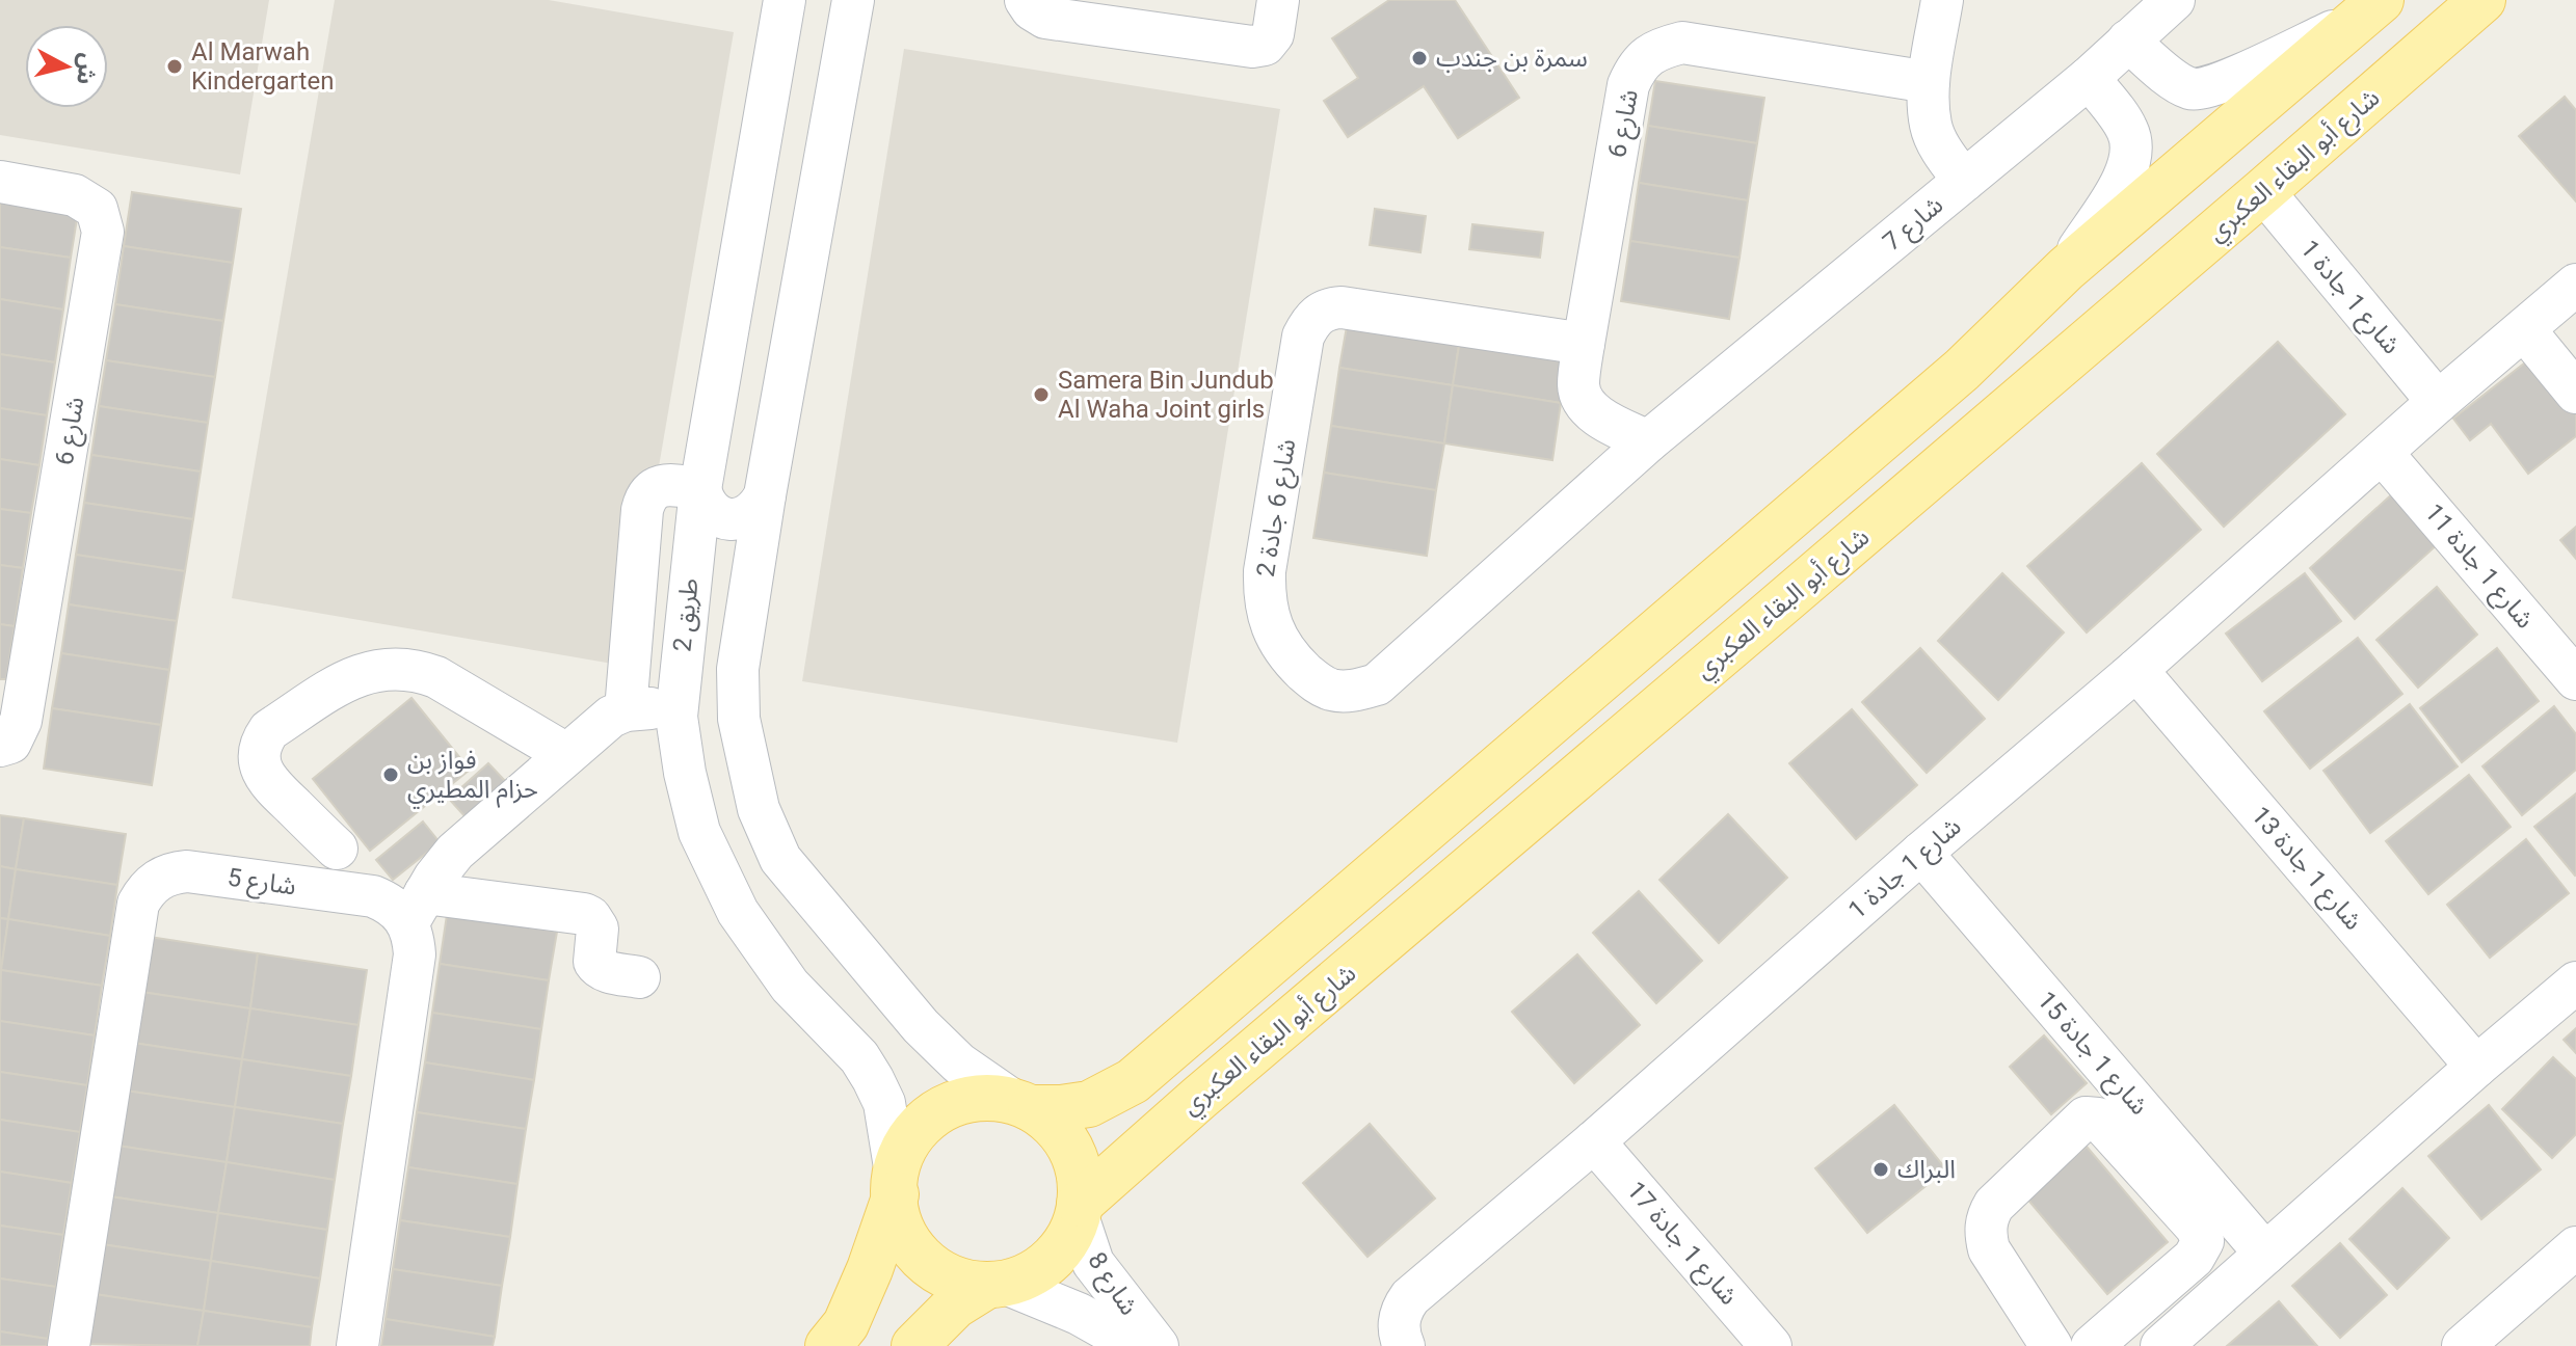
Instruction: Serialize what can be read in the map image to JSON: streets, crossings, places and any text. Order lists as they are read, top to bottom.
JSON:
{
  "streets": {
    "main road": ["شارع أبو البقاء العكبري"],
    "street": [
      "شارع 6",
      "شارع 7",
      "شارع 1 جادة 1",
      "شارع 6 جادة 2",
      "شارع 1 جادة 11",
      "طريق 2",
      "شارع 1 جادة 13",
      "شارع 5",
      "شارع 1 جادة 15",
      "شارع 1 جادة 17",
      "شارع 8"
    ]
  },
  "crossings": [
    ["شارع 6", "شارع 7"],
    ["شارع 6", "شارع 6 جادة 2"],
    ["شارع أبو البقاء العكبري", "شارع 1 جادة 1"],
    ["شارع أبو البقاء العكبري", "طريق 2"],
    ["شارع أبو البقاء العكبري", "شارع 8"],
    ["شارع 7", "شارع 6 جادة 2"],
    ["شارع 1 جادة 1", "شارع 1 جادة 11"],
    ["شارع 1 جادة 1", "شارع 1 جادة 13"],
    ["شارع 1 جادة 1", "شارع 1 جادة 15"],
    ["شارع 1 جادة 1", "شارع 1 جادة 17"],
    ["طريق 2", "شارع 8"]
  ],
  "places": [
    "سمرة بن جندب",
    "Al Marwah Kindergarten",
    "Samera Bin Jundub Al Waha Joint girls",
    "فواز بن حزام المطيري",
    "البراك"
  ],
  "north": "right"
}
